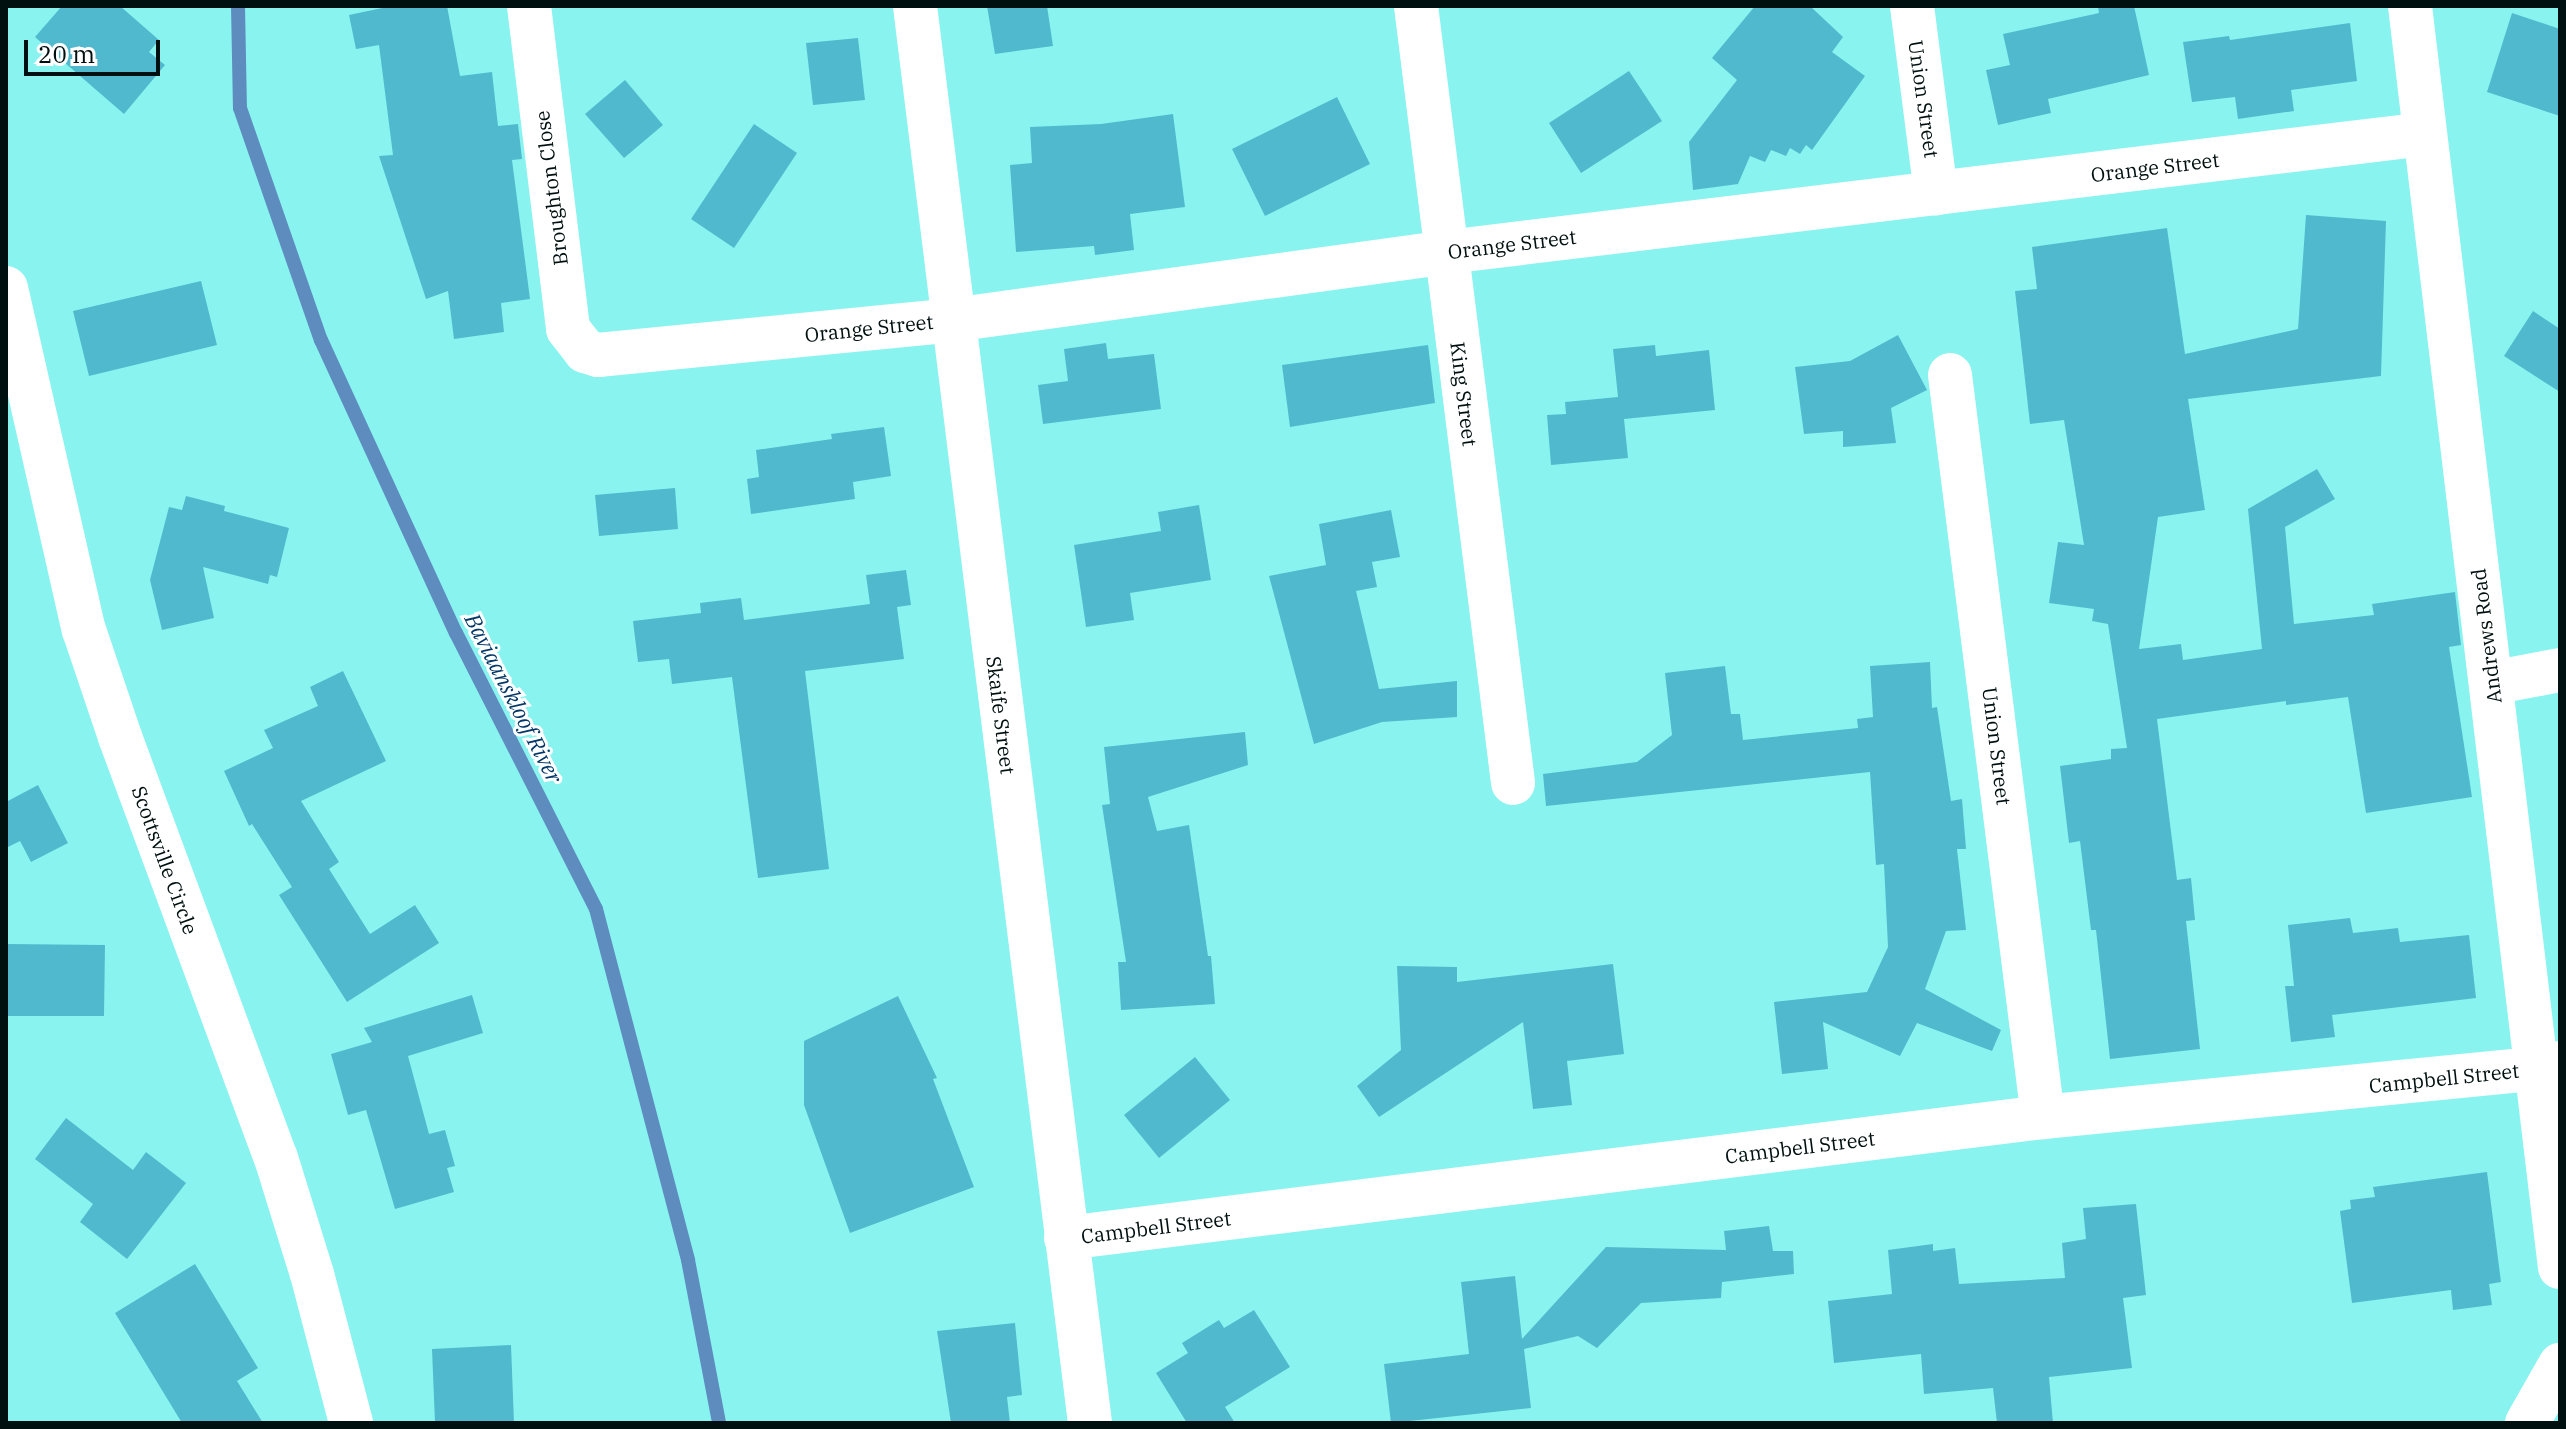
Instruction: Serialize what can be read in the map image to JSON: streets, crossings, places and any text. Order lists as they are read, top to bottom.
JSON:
{
  "streets": {
    "street": [
      "Union Street",
      "Orange Street",
      "Broughton Close",
      "King Street",
      "Andrews Road",
      "Skaife Street",
      "Scottsville Circle",
      "Campbell Street"
    ]
  },
  "crossings": [
    ["Union Street", "Orange Street"],
    ["Union Street", "Campbell Street"],
    ["Orange Street", "Broughton Close"],
    ["Orange Street", "King Street"],
    ["Orange Street", "Andrews Road"],
    ["Orange Street", "Skaife Street"],
    ["Andrews Road", "Campbell Street"],
    ["Skaife Street", "Campbell Street"]
  ],
  "water": ["Baviaanskloof River"],
  "scale_bar": "20 m"
}
